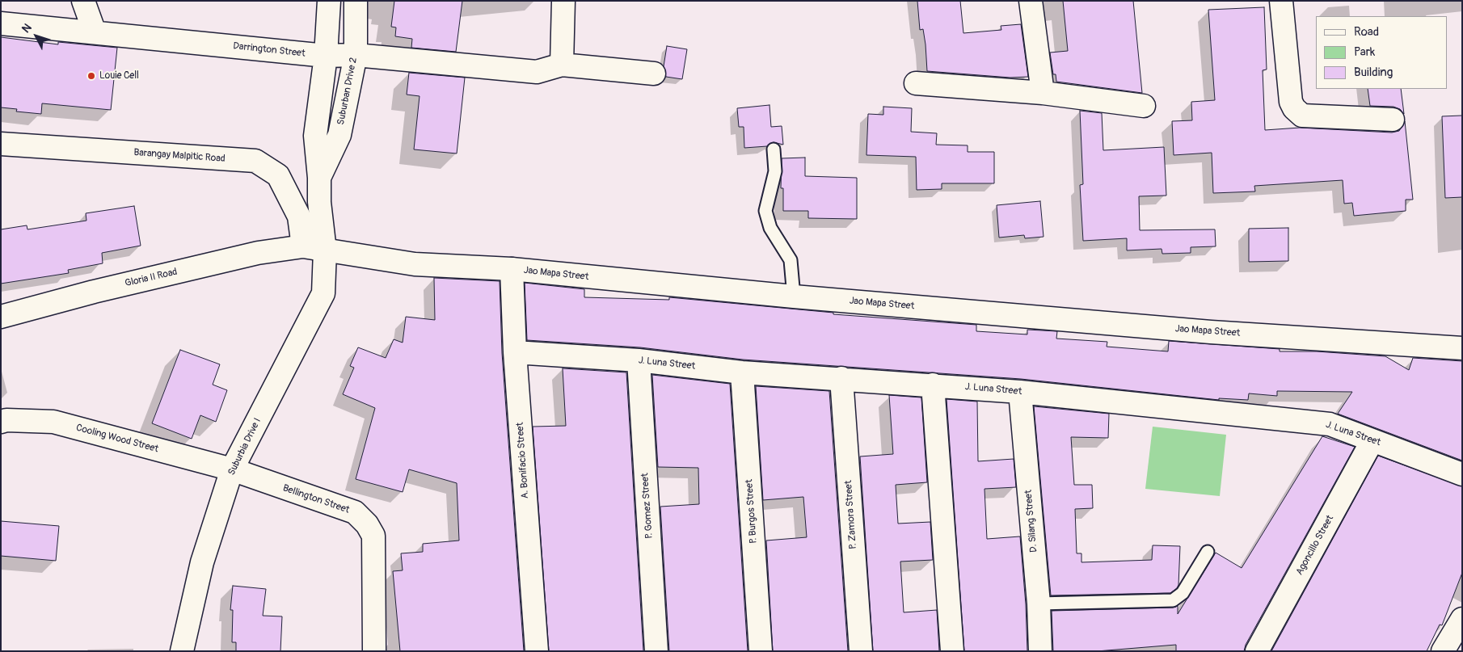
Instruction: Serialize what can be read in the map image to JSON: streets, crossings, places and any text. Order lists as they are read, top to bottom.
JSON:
{
  "streets": {
    "street": [
      "Darrington Street",
      "Suburban Drive 2",
      "Barangay Malpitic Road",
      "Jao Mapa Street",
      "Gloria II Road",
      "J. Luna Street",
      "Cooling Wood Street",
      "Suburbia Drive I",
      "A. Bonifacio Street",
      "Bellington Street",
      "P. Gomez Street",
      "P. Burgos Street",
      "P. Zamora Street",
      "D. Silang Street",
      "Agoncillo Street"
    ]
  },
  "crossings": [
    ["Darrington Street", "Suburban Drive 2"],
    ["Suburban Drive 2", "Jao Mapa Street"],
    ["Suburban Drive 2", "Suburbia Drive I"],
    ["Barangay Malpitic Road", "Jao Mapa Street"],
    ["Barangay Malpitic Road", "Gloria II Road"],
    ["Jao Mapa Street", "Gloria II Road"],
    ["Jao Mapa Street", "Suburbia Drive I"],
    ["Jao Mapa Street", "A. Bonifacio Street"],
    ["J. Luna Street", "A. Bonifacio Street"],
    ["J. Luna Street", "P. Gomez Street"],
    ["J. Luna Street", "P. Burgos Street"],
    ["J. Luna Street", "P. Zamora Street"],
    ["J. Luna Street", "D. Silang Street"],
    ["J. Luna Street", "Agoncillo Street"],
    ["Cooling Wood Street", "Suburbia Drive I"],
    ["Cooling Wood Street", "Bellington Street"],
    ["Suburbia Drive I", "Bellington Street"]
  ],
  "places": ["Louie Cell"],
  "legend": ["Road", "Park", "Building"],
  "north": "top left"
}
